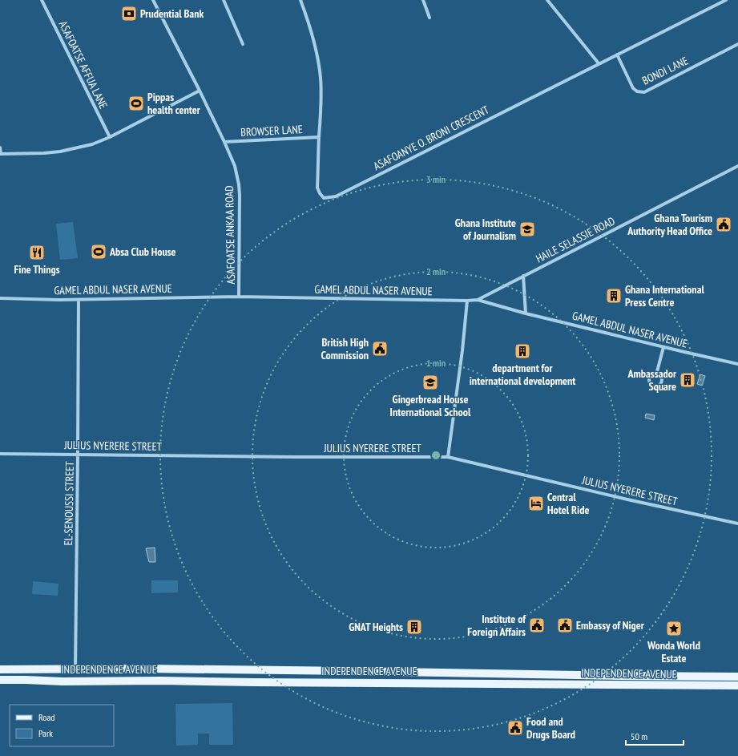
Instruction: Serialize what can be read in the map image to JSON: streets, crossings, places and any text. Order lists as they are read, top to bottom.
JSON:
{
  "streets": {
    "main road": ["INDEPENDENCE AVENUE"],
    "street": [
      "ASAFOATSE AFFUA LANE",
      "BONDI LANE",
      "BROWSER LANE",
      "ASAFOANYE O. BRONI CRESCENT",
      "ASAFOATSE ANKAA ROAD",
      "HAILE SELASSIE ROAD",
      "GAMEL ABDUL NASER AVENUE",
      "JULIUS NYERERE STREET",
      "EL-SENOUSSI STREET"
    ]
  },
  "crossings": [
    ["BONDI LANE", "ASAFOANYE O. BRONI CRESCENT"],
    ["BROWSER LANE", "ASAFOANYE O. BRONI CRESCENT"],
    ["BROWSER LANE", "ASAFOATSE ANKAA ROAD"],
    ["ASAFOATSE ANKAA ROAD", "GAMEL ABDUL NASER AVENUE"],
    ["HAILE SELASSIE ROAD", "GAMEL ABDUL NASER AVENUE"],
    ["GAMEL ABDUL NASER AVENUE", "EL-SENOUSSI STREET"],
    ["JULIUS NYERERE STREET", "EL-SENOUSSI STREET"],
    ["EL-SENOUSSI STREET", "INDEPENDENCE AVENUE"]
  ],
  "places": {
    "bank": ["Prudential Bank"],
    "sports": ["Pippas health center", "Absa Club House"],
    "public building": [
      "Ghana Tourism Authority Head Office",
      "British High Commission",
      "Institute of Foreign Affairs",
      "Embassy of Niger",
      "Food and Drugs Board"
    ],
    "school or university": ["Ghana Institute of Journalism", "Gingerbread House International School"],
    "restaurant": ["Fine Things"],
    "building": [
      "Ghana International Press Centre",
      "department for international development",
      "Ambassador Square",
      "GNAT Heights"
    ],
    "hotel": ["Central Hotel Ride"],
    "place": ["Wonda World Estate"]
  },
  "legend": ["Road", "Park"],
  "scale_bar": "50 m",
  "rings": ["3 min", "2 min", "1 min"]
}
